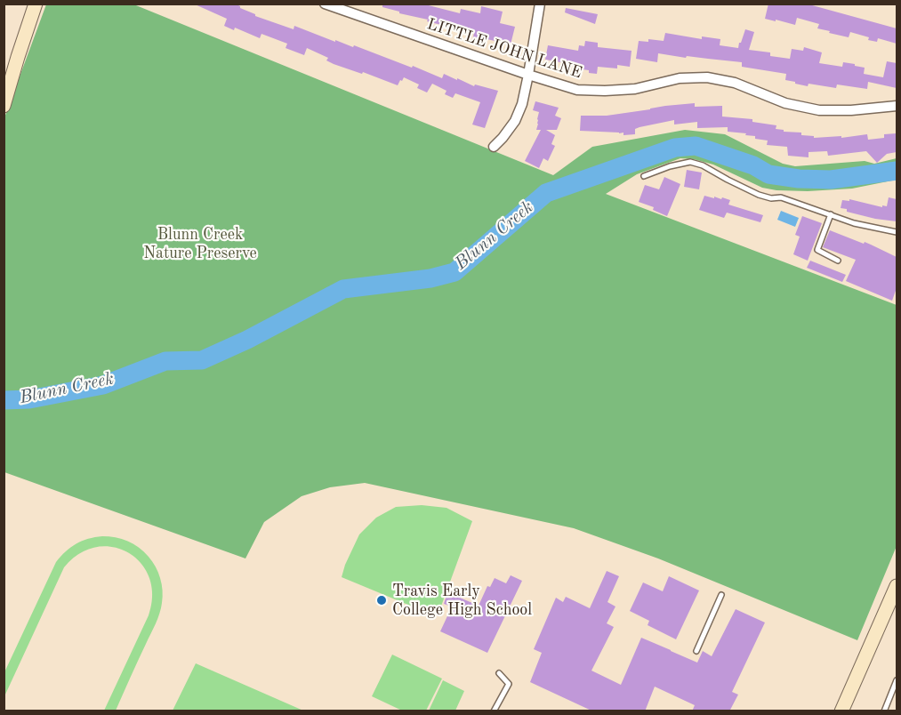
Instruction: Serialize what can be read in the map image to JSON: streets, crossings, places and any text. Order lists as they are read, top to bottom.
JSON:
{
  "streets": {
    "street": ["LITTLE JOHN LANE"]
  },
  "water": ["Blunn Creek"],
  "parks": ["Blunn Creek Nature Preserve"],
  "places": ["Travis Early College High School"]
}
